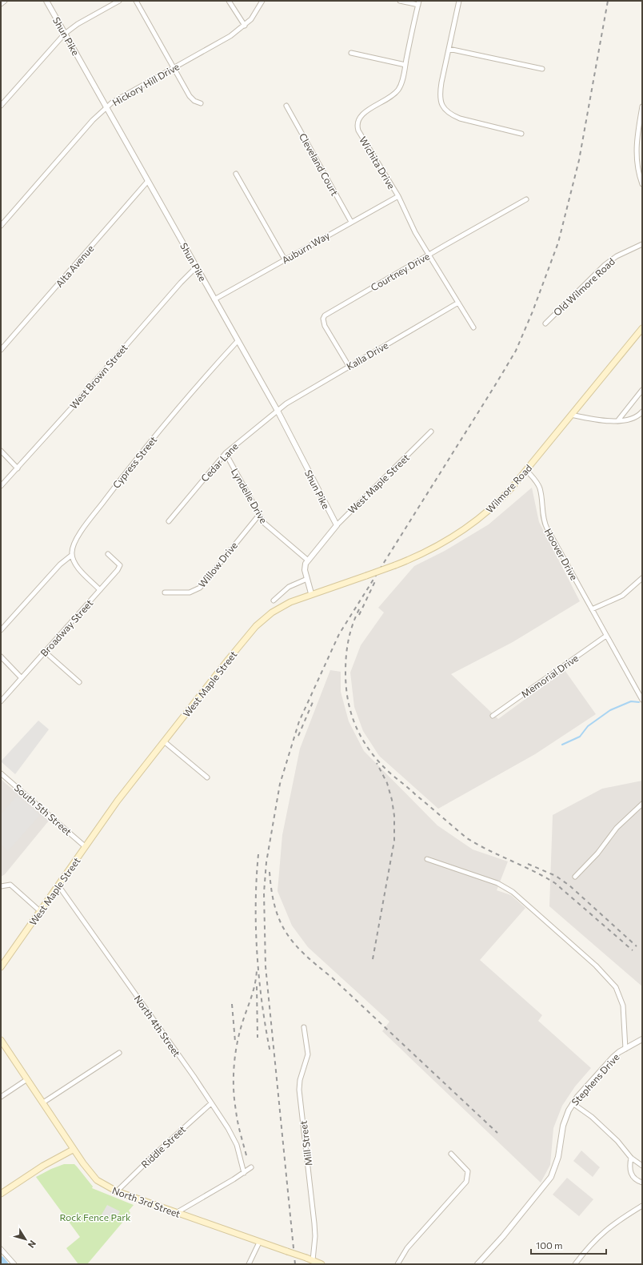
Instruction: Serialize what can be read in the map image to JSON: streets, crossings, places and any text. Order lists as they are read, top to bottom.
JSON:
{
  "streets": {
    "main road": ["West Maple Street", "Wilmore Road", "North 3rd Street"],
    "street": [
      "Shun Pike",
      "Hickory Hill Drive",
      "Wichita Drive",
      "Cleveland Court",
      "Auburn Way",
      "Alta Avenue",
      "Courtney Drive",
      "Old Wilmore Road",
      "Kalla Drive",
      "West Brown Street",
      "Cypress Street",
      "Cedar Lane",
      "Lyndelle Drive",
      "Hoover Drive",
      "Willow Drive",
      "Broadway Street",
      "Memorial Drive",
      "South 5th Street",
      "North 4th Street",
      "Stephens Drive",
      "Mill Street",
      "Riddle Street"
    ]
  },
  "crossings": [
    ["Shun Pike", "Hickory Hill Drive"],
    ["Shun Pike", "Auburn Way"],
    ["Shun Pike", "Alta Avenue"],
    ["Shun Pike", "Kalla Drive"],
    ["Shun Pike", "West Brown Street"],
    ["Shun Pike", "Cypress Street"],
    ["Shun Pike", "Cedar Lane"],
    ["Shun Pike", "West Maple Street"],
    ["Wichita Drive", "Auburn Way"],
    ["Wichita Drive", "Courtney Drive"],
    ["Wichita Drive", "Kalla Drive"],
    ["Cleveland Court", "Auburn Way"],
    ["Courtney Drive", "Kalla Drive"],
    ["Kalla Drive", "Cedar Lane"],
    ["Cedar Lane", "Lyndelle Drive"],
    ["West Maple Street", "Wilmore Road"],
    ["West Maple Street", "Lyndelle Drive"],
    ["West Maple Street", "South 5th Street"],
    ["West Maple Street", "North 4th Street"],
    ["Wilmore Road", "Hoover Drive"],
    ["Lyndelle Drive", "Willow Drive"],
    ["Hoover Drive", "Memorial Drive"],
    ["North 4th Street", "Riddle Street"],
    ["Mill Street", "North 3rd Street"],
    ["Riddle Street", "North 3rd Street"]
  ],
  "parks": ["Rock Fence Park"],
  "scale_bar": "100 m",
  "north": "bottom right"
}
